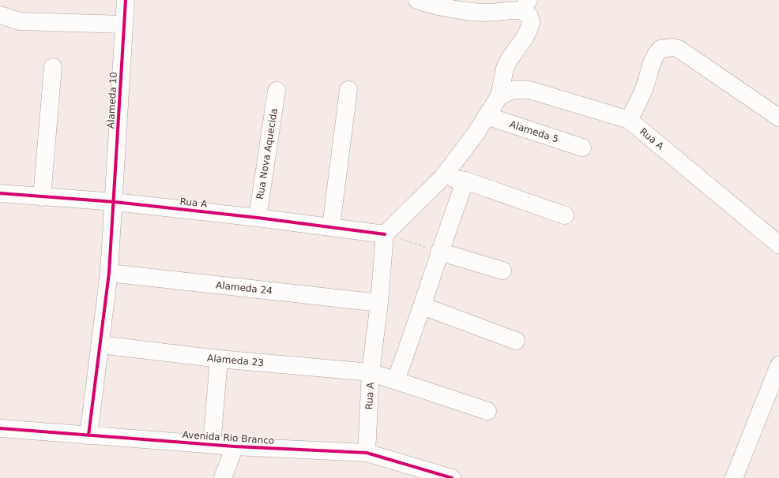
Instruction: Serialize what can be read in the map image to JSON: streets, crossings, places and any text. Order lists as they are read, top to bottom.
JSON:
{
  "streets": {
    "street": [
      "Alameda 10",
      "Alameda 5",
      "Rua A",
      "Rua Nova Aquecida",
      "Alameda 24",
      "Alameda 23",
      "Avenida Rio Branco"
    ]
  },
  "crossings": [
    ["Alameda 10", "Rua A"],
    ["Alameda 10", "Alameda 24"],
    ["Alameda 10", "Alameda 23"],
    ["Alameda 10", "Avenida Rio Branco"],
    ["Rua A", "Rua Nova Aquecida"],
    ["Rua A", "Alameda 24"],
    ["Rua A", "Alameda 23"],
    ["Rua A", "Avenida Rio Branco"]
  ]
}
